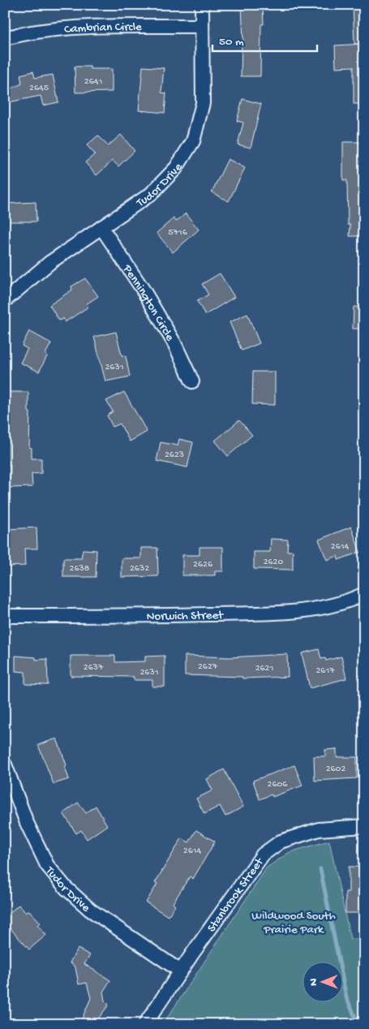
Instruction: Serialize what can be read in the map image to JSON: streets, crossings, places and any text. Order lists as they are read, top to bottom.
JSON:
{
  "streets": {
    "street": [
      "Cambrian Circle",
      "Tudor Drive",
      "Pennington Circle",
      "Norwich Street",
      "Stanbrook Street"
    ]
  },
  "crossings": [
    ["Cambrian Circle", "Tudor Drive"],
    ["Tudor Drive", "Pennington Circle"],
    ["Tudor Drive", "Stanbrook Street"]
  ],
  "parks": ["Wildwood South Prairie Park"],
  "house_numbers": [
    "2641",
    "2645",
    "5716",
    "2631",
    "2623",
    "2614",
    "2620",
    "2626",
    "2638",
    "2632",
    "2627",
    "2637",
    "2621",
    "2617",
    "2631",
    "2602",
    "2606",
    "2614"
  ],
  "scale_bar": "50 m",
  "north": "left"
}
